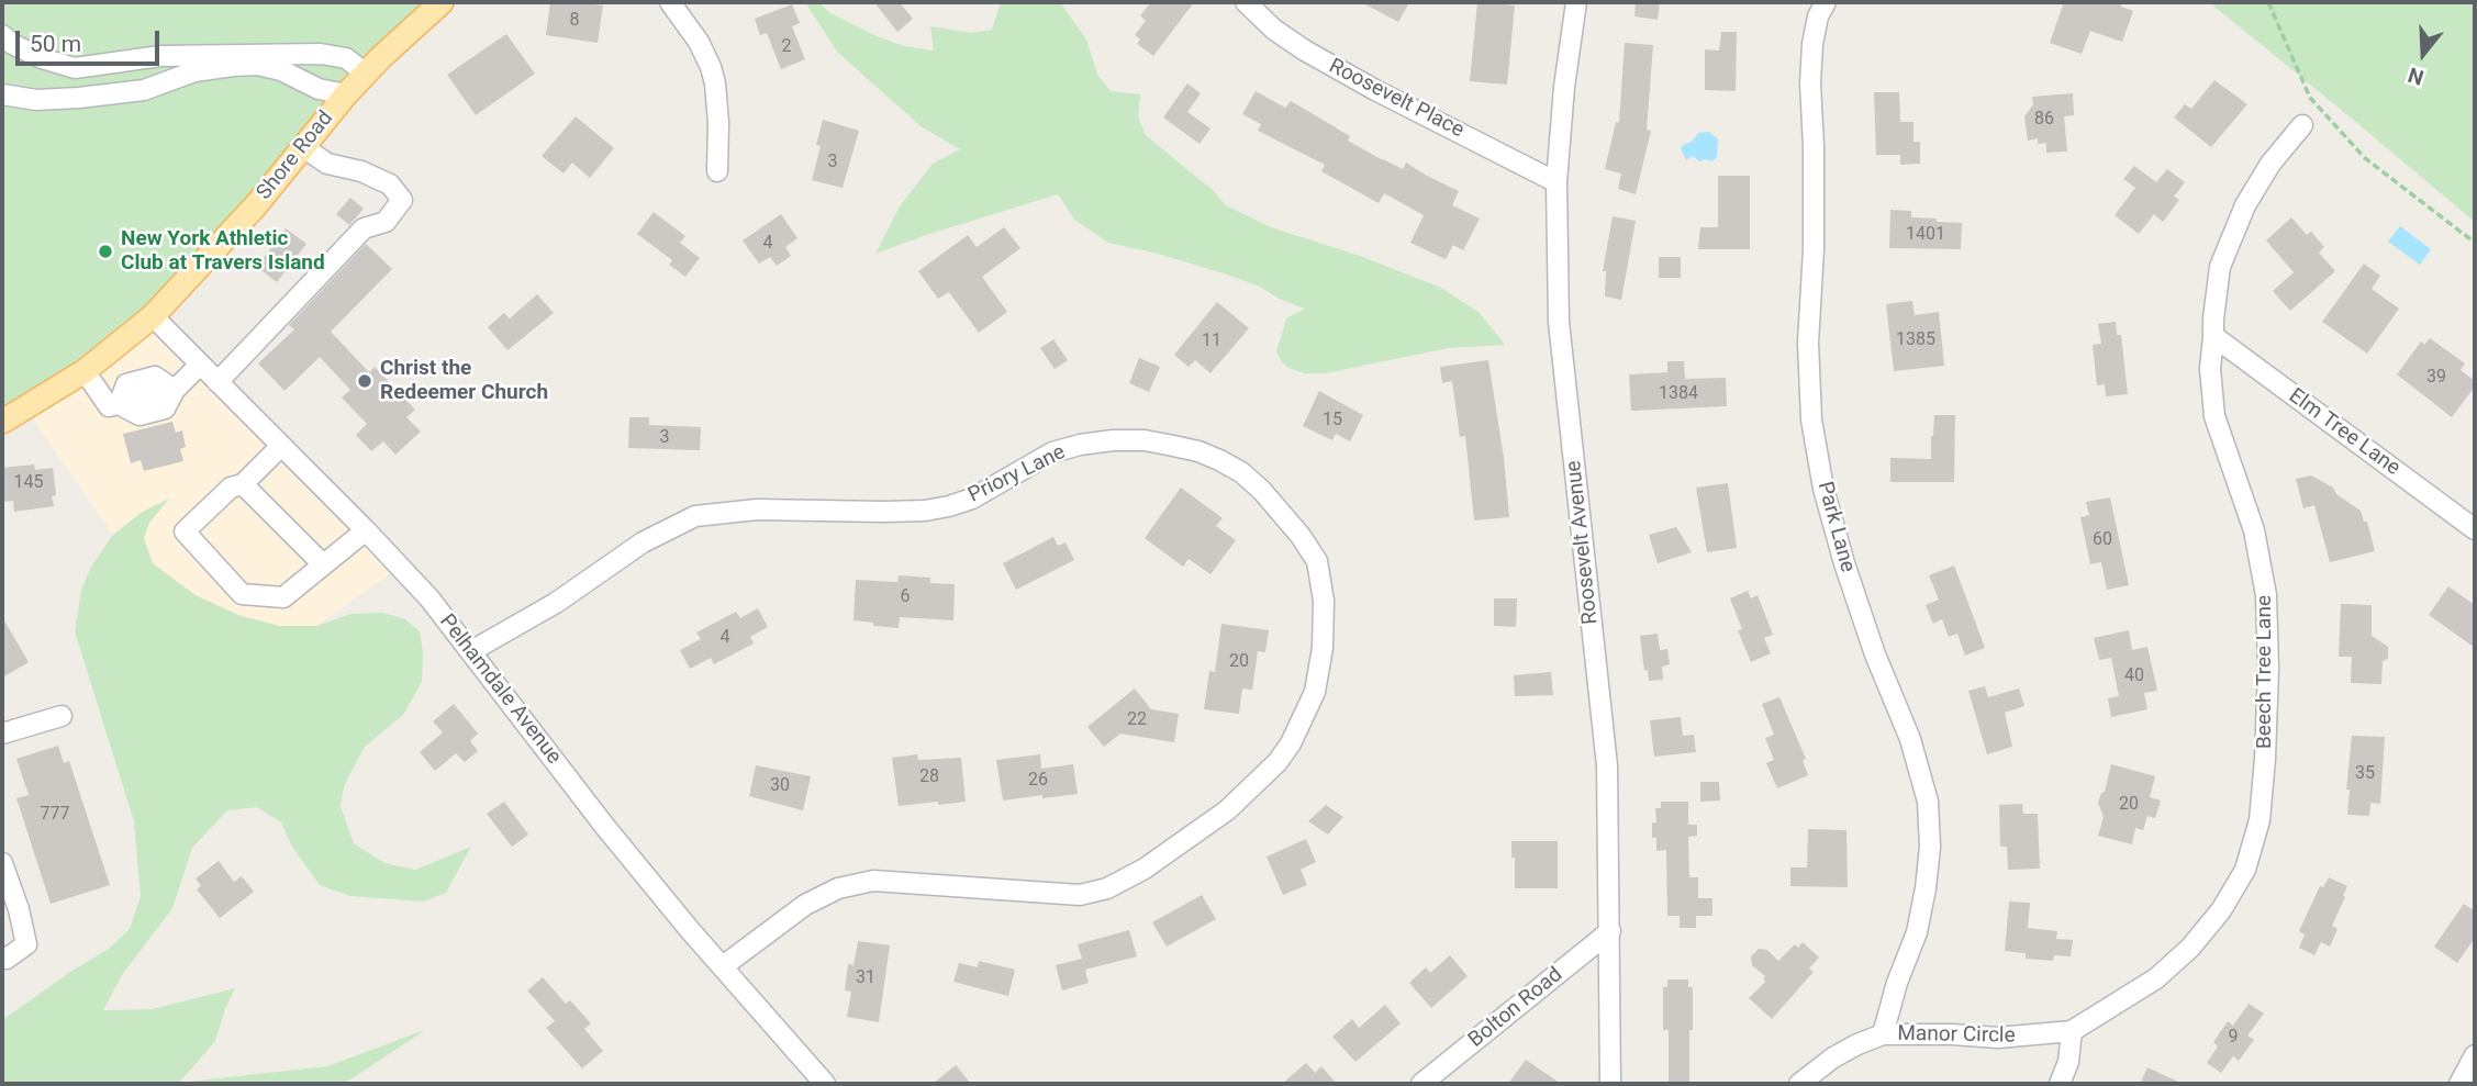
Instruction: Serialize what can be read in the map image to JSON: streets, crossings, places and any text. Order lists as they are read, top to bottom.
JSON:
{
  "streets": {
    "main road": ["Shore Road"],
    "street": [
      "Roosevelt Place",
      "Elm Tree Lane",
      "Priory Lane",
      "Park Lane",
      "Roosevelt Avenue",
      "Beech Tree Lane",
      "Pelhamdale Avenue",
      "Bolton Road",
      "Manor Circle"
    ]
  },
  "crossings": [
    ["Roosevelt Place", "Roosevelt Avenue"],
    ["Shore Road", "Pelhamdale Avenue"],
    ["Elm Tree Lane", "Beech Tree Lane"],
    ["Priory Lane", "Pelhamdale Avenue"],
    ["Park Lane", "Manor Circle"],
    ["Roosevelt Avenue", "Bolton Road"],
    ["Beech Tree Lane", "Manor Circle"]
  ],
  "places": ["New York Athletic Club at Travers Island", "Christ the Redeemer Church"],
  "house_numbers": [
    "8",
    "2",
    "86",
    "3",
    "1401",
    "4",
    "1385",
    "11",
    "39",
    "1384",
    "15",
    "3",
    "145",
    "60",
    "6",
    "4",
    "20",
    "40",
    "22",
    "35",
    "28",
    "26",
    "30",
    "20",
    "777",
    "31",
    "9"
  ],
  "scale_bar": "50 m",
  "north": "bottom"
}
